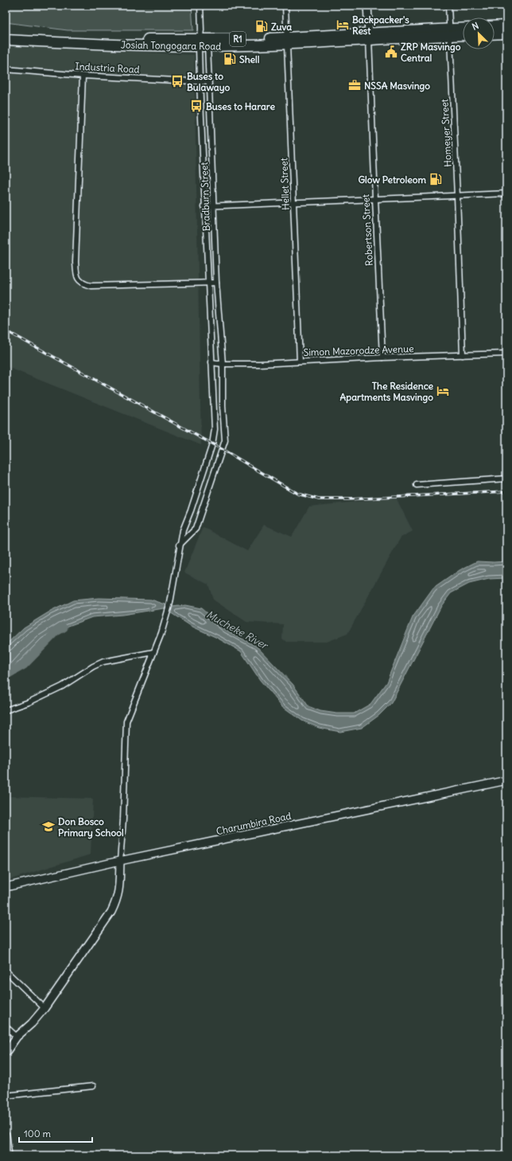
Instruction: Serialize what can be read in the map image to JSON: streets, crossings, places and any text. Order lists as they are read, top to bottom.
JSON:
{
  "streets": {
    "highway": ["R1", "Josiah Tongogara Road"],
    "street": [
      "Industria Road",
      "Homeyer Street",
      "Hellet Street",
      "Bradburn Street",
      "Robertson Street",
      "Simon Mazorodze Avenue",
      "Charumbira Road"
    ]
  },
  "crossings": [
    ["Josiah Tongogara Road", "Homeyer Street"],
    ["Josiah Tongogara Road", "Hellet Street"],
    ["Josiah Tongogara Road", "Bradburn Street"],
    ["Josiah Tongogara Road", "Robertson Street"],
    ["Industria Road", "Bradburn Street"],
    ["Homeyer Street", "Simon Mazorodze Avenue"],
    ["Hellet Street", "Simon Mazorodze Avenue"],
    ["Bradburn Street", "Simon Mazorodze Avenue"],
    ["Bradburn Street", "Charumbira Road"],
    ["Robertson Street", "Simon Mazorodze Avenue"]
  ],
  "water": ["Mucheke River"],
  "places": {
    "hotel": ["Backpacker's Rest", "The Residence Apartments Masvingo"],
    "fuel station": ["Zuva", "Shell", "Glow Petroleom"],
    "public building": ["ZRP Masvingo Central"],
    "bus stop": ["Buses to Bulawayo", "Buses to Harare"],
    "office": ["NSSA Masvingo"],
    "school or university": ["Don Bosco Primary School"]
  },
  "scale_bar": "100 m",
  "north": "top left"
}
